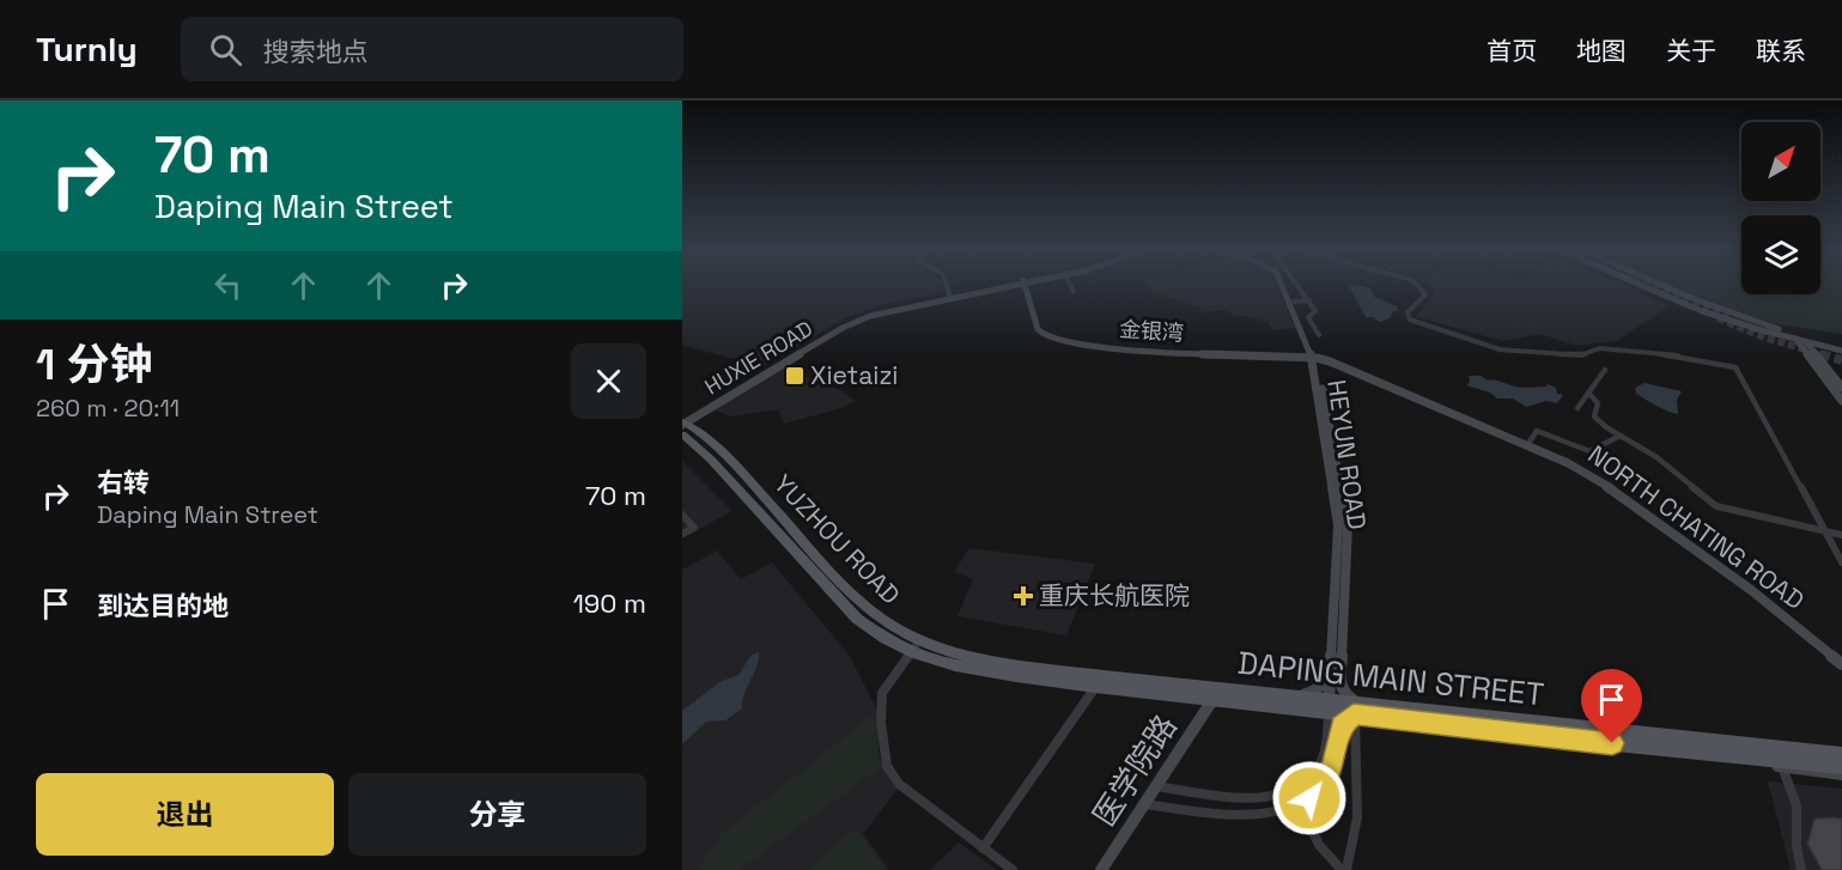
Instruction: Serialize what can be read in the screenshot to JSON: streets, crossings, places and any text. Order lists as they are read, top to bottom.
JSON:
{
  "streets": {
    "main road": [
      "金银湾",
      "HUXIE ROAD",
      "HEYUN ROAD",
      "NORTH CHATING ROAD",
      "YUZHOU ROAD",
      "DAPING MAIN STREET",
      "医学院路"
    ]
  },
  "crossings": [
    ["金银湾", "HEYUN ROAD"],
    ["金银湾", "NORTH CHATING ROAD"],
    ["HUXIE ROAD", "YUZHOU ROAD"],
    ["HEYUN ROAD", "NORTH CHATING ROAD"],
    ["HEYUN ROAD", "DAPING MAIN STREET"],
    ["YUZHOU ROAD", "DAPING MAIN STREET"],
    ["DAPING MAIN STREET", "医学院路"]
  ],
  "places": {
    "transit": ["Xietaizi"],
    "health": ["重庆长航医院"]
  },
  "north": "top right",
  "page": {
    "header": "Turnly",
    "search": "搜索地点",
    "nav": [
      "首页",
      "地图",
      "关于",
      "联系"
    ],
    "turn": ["70 m", "Daping Main Street"],
    "heading": ["1 分钟", "260 m · 20:11"],
    "list": [
      {
        "name": "右转",
        "note": "Daping Main Street",
        "value": "70 m"
      },
      {
        "name": "到达目的地",
        "value": "190 m"
      }
    ],
    "buttons": ["退出", "分享"]
  }
}
